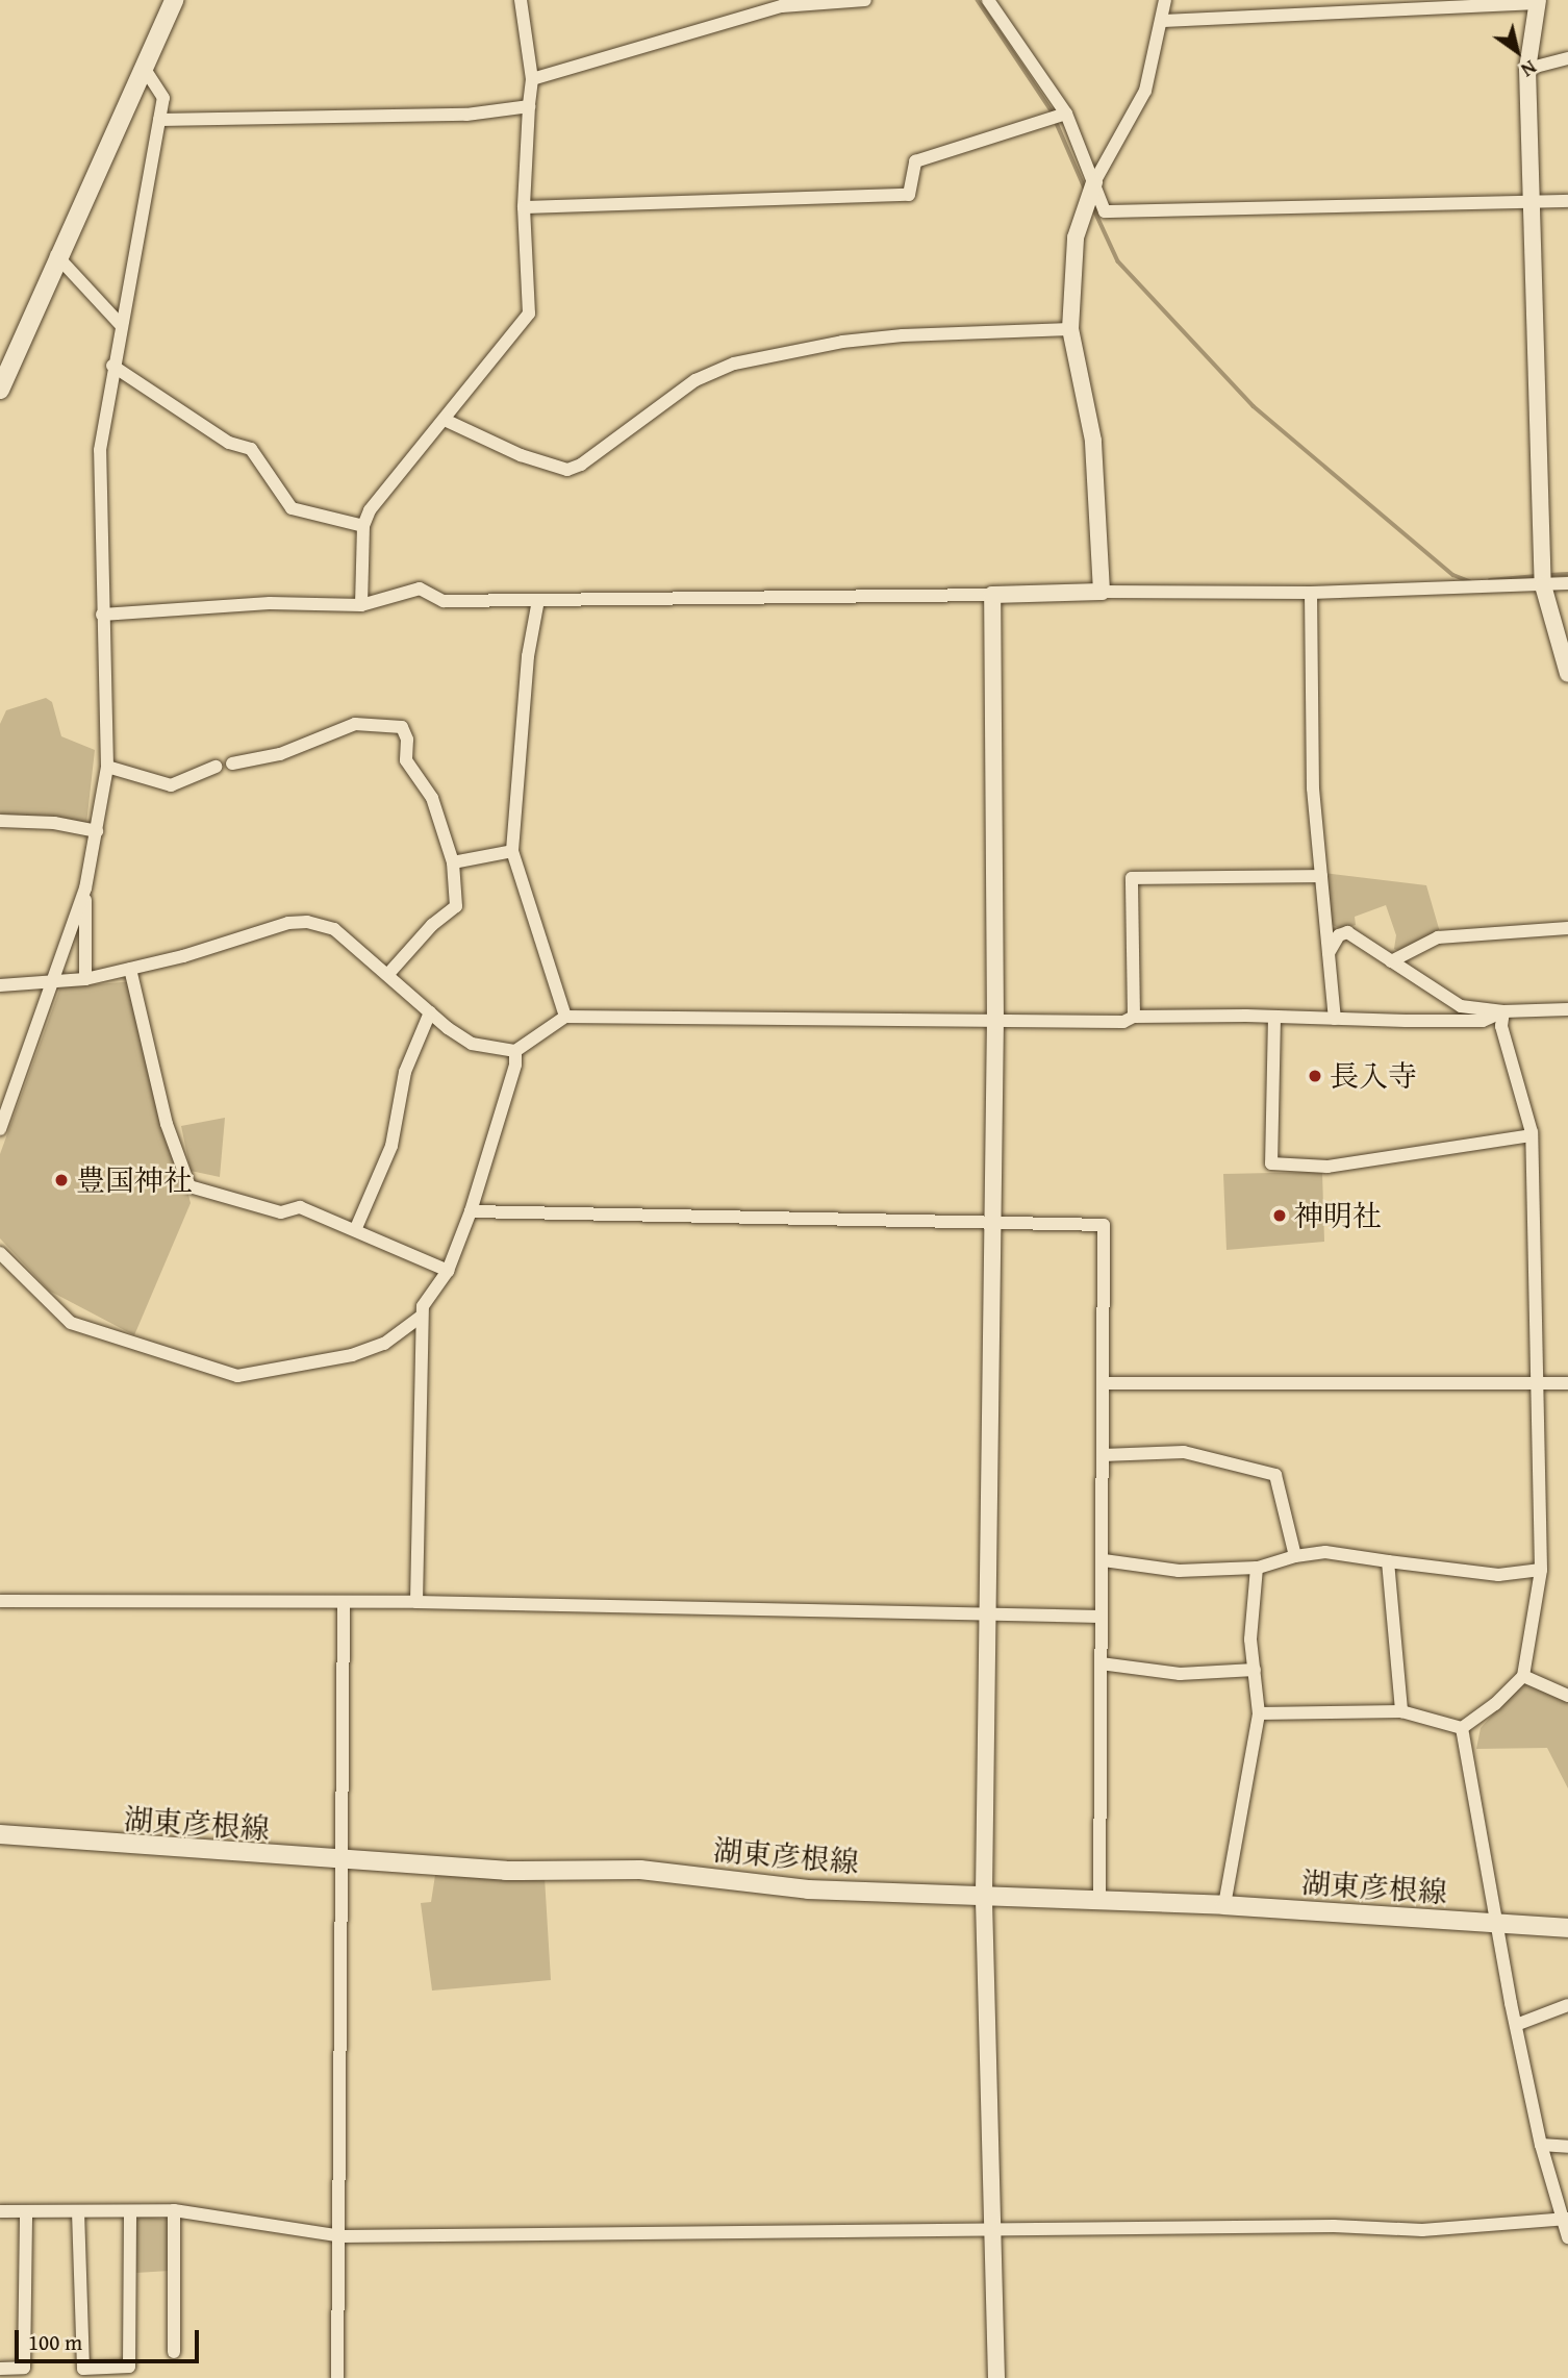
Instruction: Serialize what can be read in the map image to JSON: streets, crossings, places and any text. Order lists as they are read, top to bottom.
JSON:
{
  "streets": {
    "main road": ["湖東彦根線"]
  },
  "places": ["長入寺", "豊国神社", "神明社"],
  "scale_bar": "100 m",
  "north": "bottom right"
}
